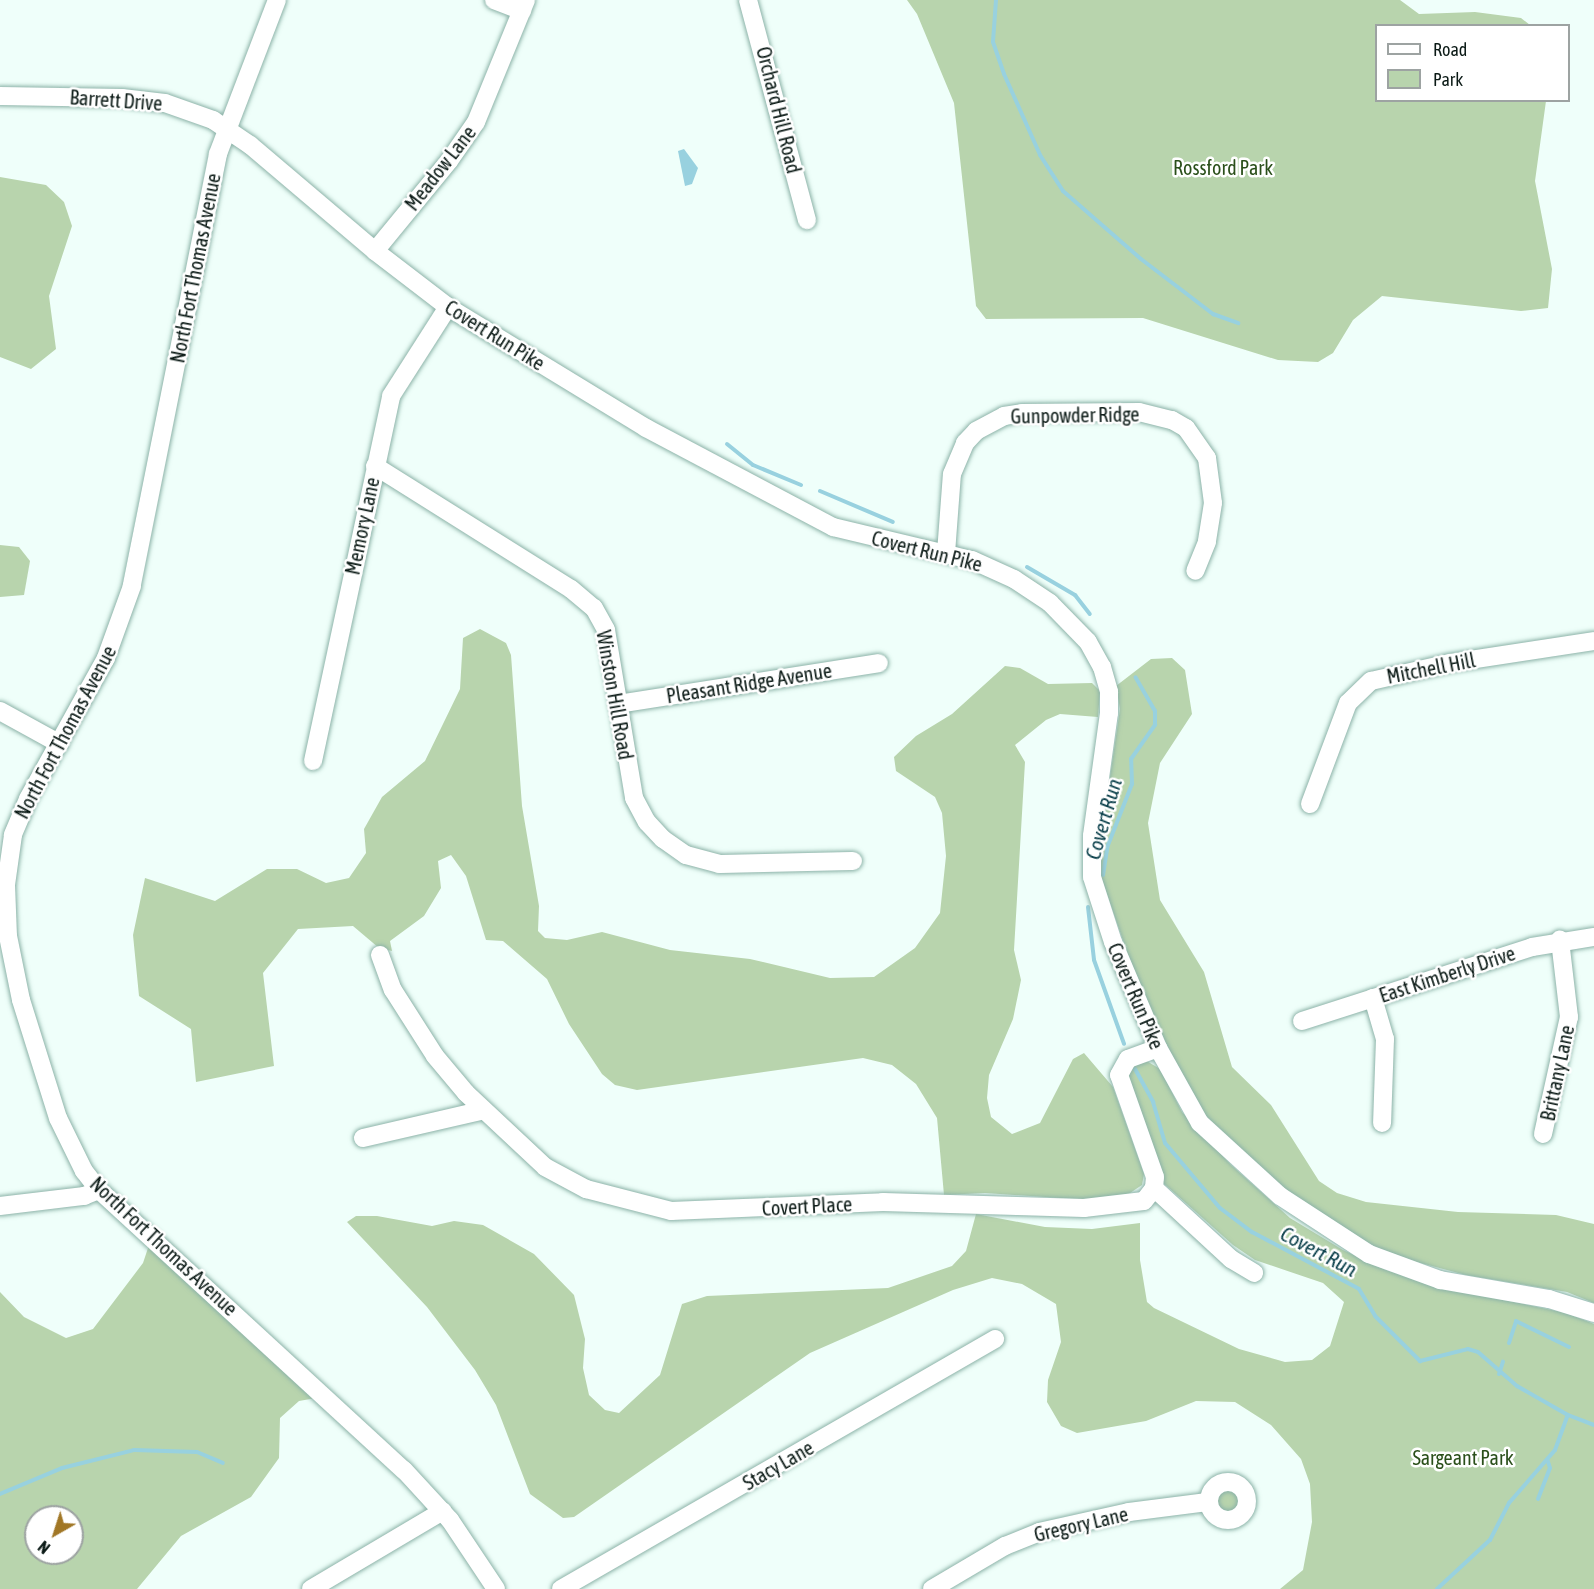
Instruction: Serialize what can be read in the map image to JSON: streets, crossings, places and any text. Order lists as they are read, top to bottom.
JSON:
{
  "streets": {
    "street": [
      "Barrett Drive",
      "Orchard Hill Road",
      "Meadow Lane",
      "North Fort Thomas Avenue",
      "Covert Run Pike",
      "Gunpowder Ridge",
      "Memory Lane",
      "Mitchell Hill",
      "Pleasant Ridge Avenue",
      "Winston Hill Road",
      "East Kimberly Drive",
      "Brittany Lane",
      "Covert Place",
      "Stacy Lane",
      "Gregory Lane"
    ]
  },
  "crossings": [
    ["Barrett Drive", "North Fort Thomas Avenue"],
    ["Barrett Drive", "Covert Run Pike"],
    ["Meadow Lane", "Covert Run Pike"],
    ["North Fort Thomas Avenue", "Covert Run Pike"],
    ["Covert Run Pike", "Gunpowder Ridge"],
    ["Covert Run Pike", "Memory Lane"],
    ["Memory Lane", "Winston Hill Road"],
    ["Pleasant Ridge Avenue", "Winston Hill Road"],
    ["East Kimberly Drive", "Brittany Lane"]
  ],
  "water": ["Covert Run"],
  "parks": ["Rossford Park", "Sargeant Park"],
  "legend": ["Road", "Park"],
  "north": "bottom left"
}
